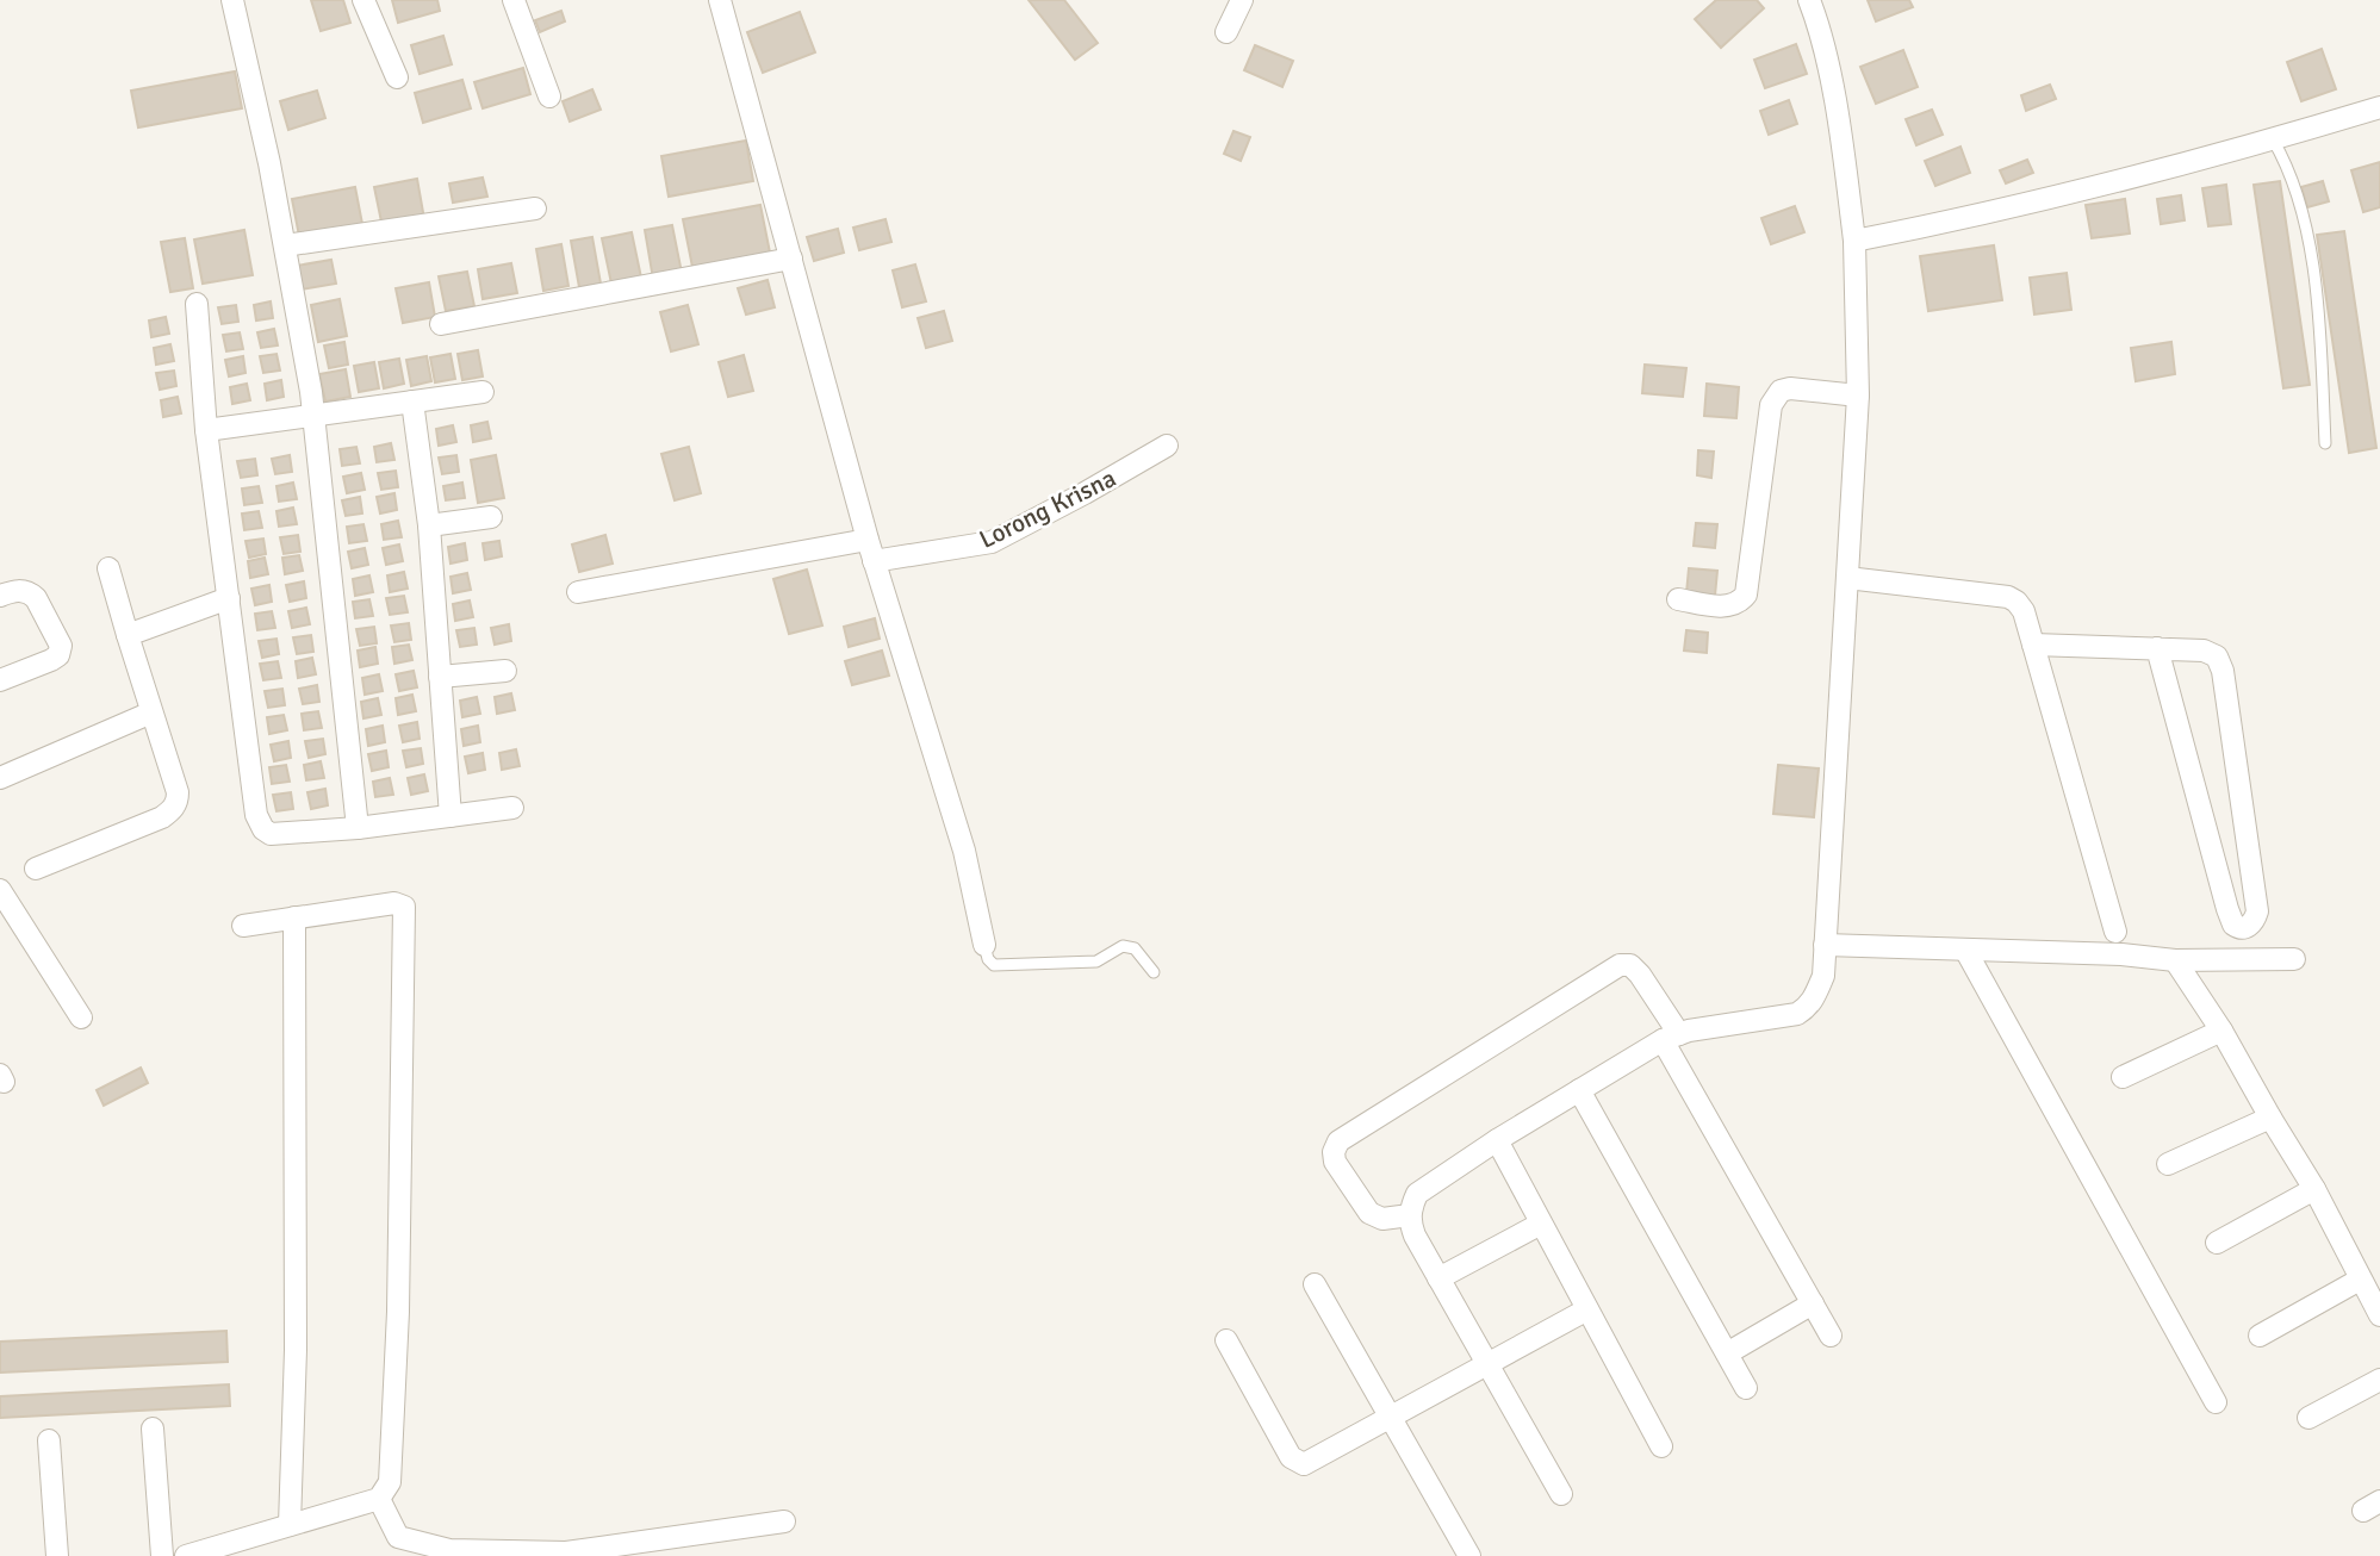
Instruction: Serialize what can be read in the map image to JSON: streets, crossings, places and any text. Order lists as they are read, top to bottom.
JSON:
{
  "streets": {
    "street": ["Lorong Krisna"]
  }
}
